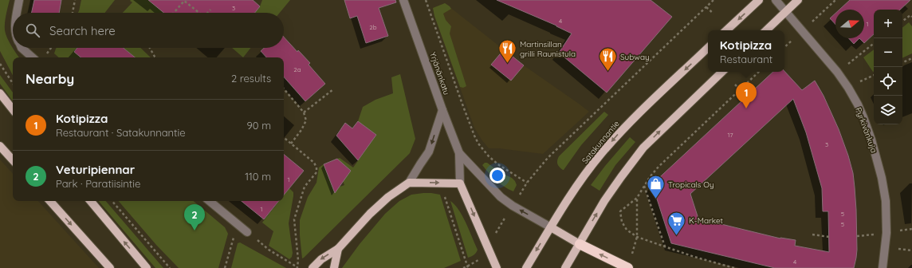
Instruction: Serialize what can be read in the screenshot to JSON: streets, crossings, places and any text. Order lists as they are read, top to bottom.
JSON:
{
  "streets": {
    "main road": ["Yrjänänkatu", "Satakunnantie"],
    "street": ["Pyrkivänkuja"]
  },
  "crossings": [
    ["Yrjänänkatu", "Satakunnantie"]
  ],
  "places": {
    "restaurant": ["Martinsillan grilli Raunistula", "Subway"],
    "shop": ["Tropicals Oy"],
    "supermarket": ["K-Market"]
  },
  "house_numbers": [
    "3",
    "4",
    "1",
    "2b",
    "2a",
    "17",
    "3",
    "1",
    "1",
    "5",
    "5",
    "4"
  ],
  "north": "right",
  "page": {
    "map_buttons": ["+", "−"],
    "search": "Search here",
    "popup": ["Kotipizza", "Restaurant"],
    "heading": ["Nearby", "2 results"],
    "pins": ["1", "2"],
    "list": [
      {
        "mark": "1",
        "name": "Kotipizza",
        "note": "Restaurant · Satakunnantie",
        "value": "90 m"
      },
      {
        "mark": "2",
        "name": "Veturipiennar",
        "note": "Park · Paratiisintie",
        "value": "110 m"
      }
    ]
  }
}
